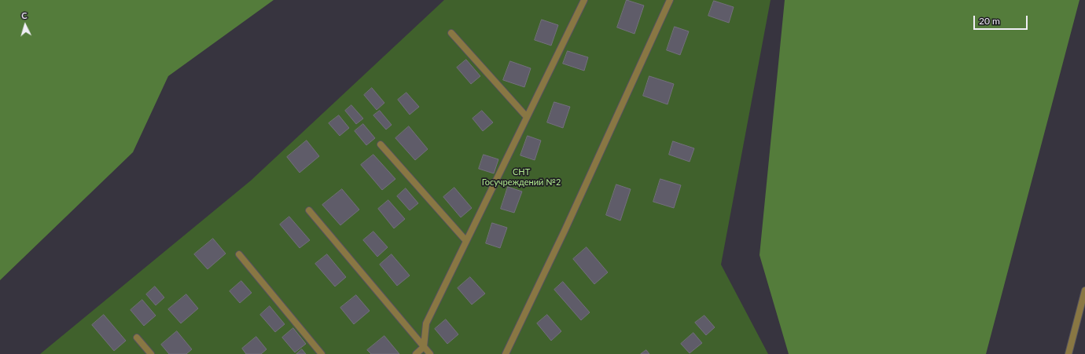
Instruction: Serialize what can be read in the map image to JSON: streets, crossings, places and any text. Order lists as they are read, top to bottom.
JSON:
{
  "parks": ["СНТ Госучреждений №2"],
  "scale_bar": "20 m",
  "north": "top"
}
